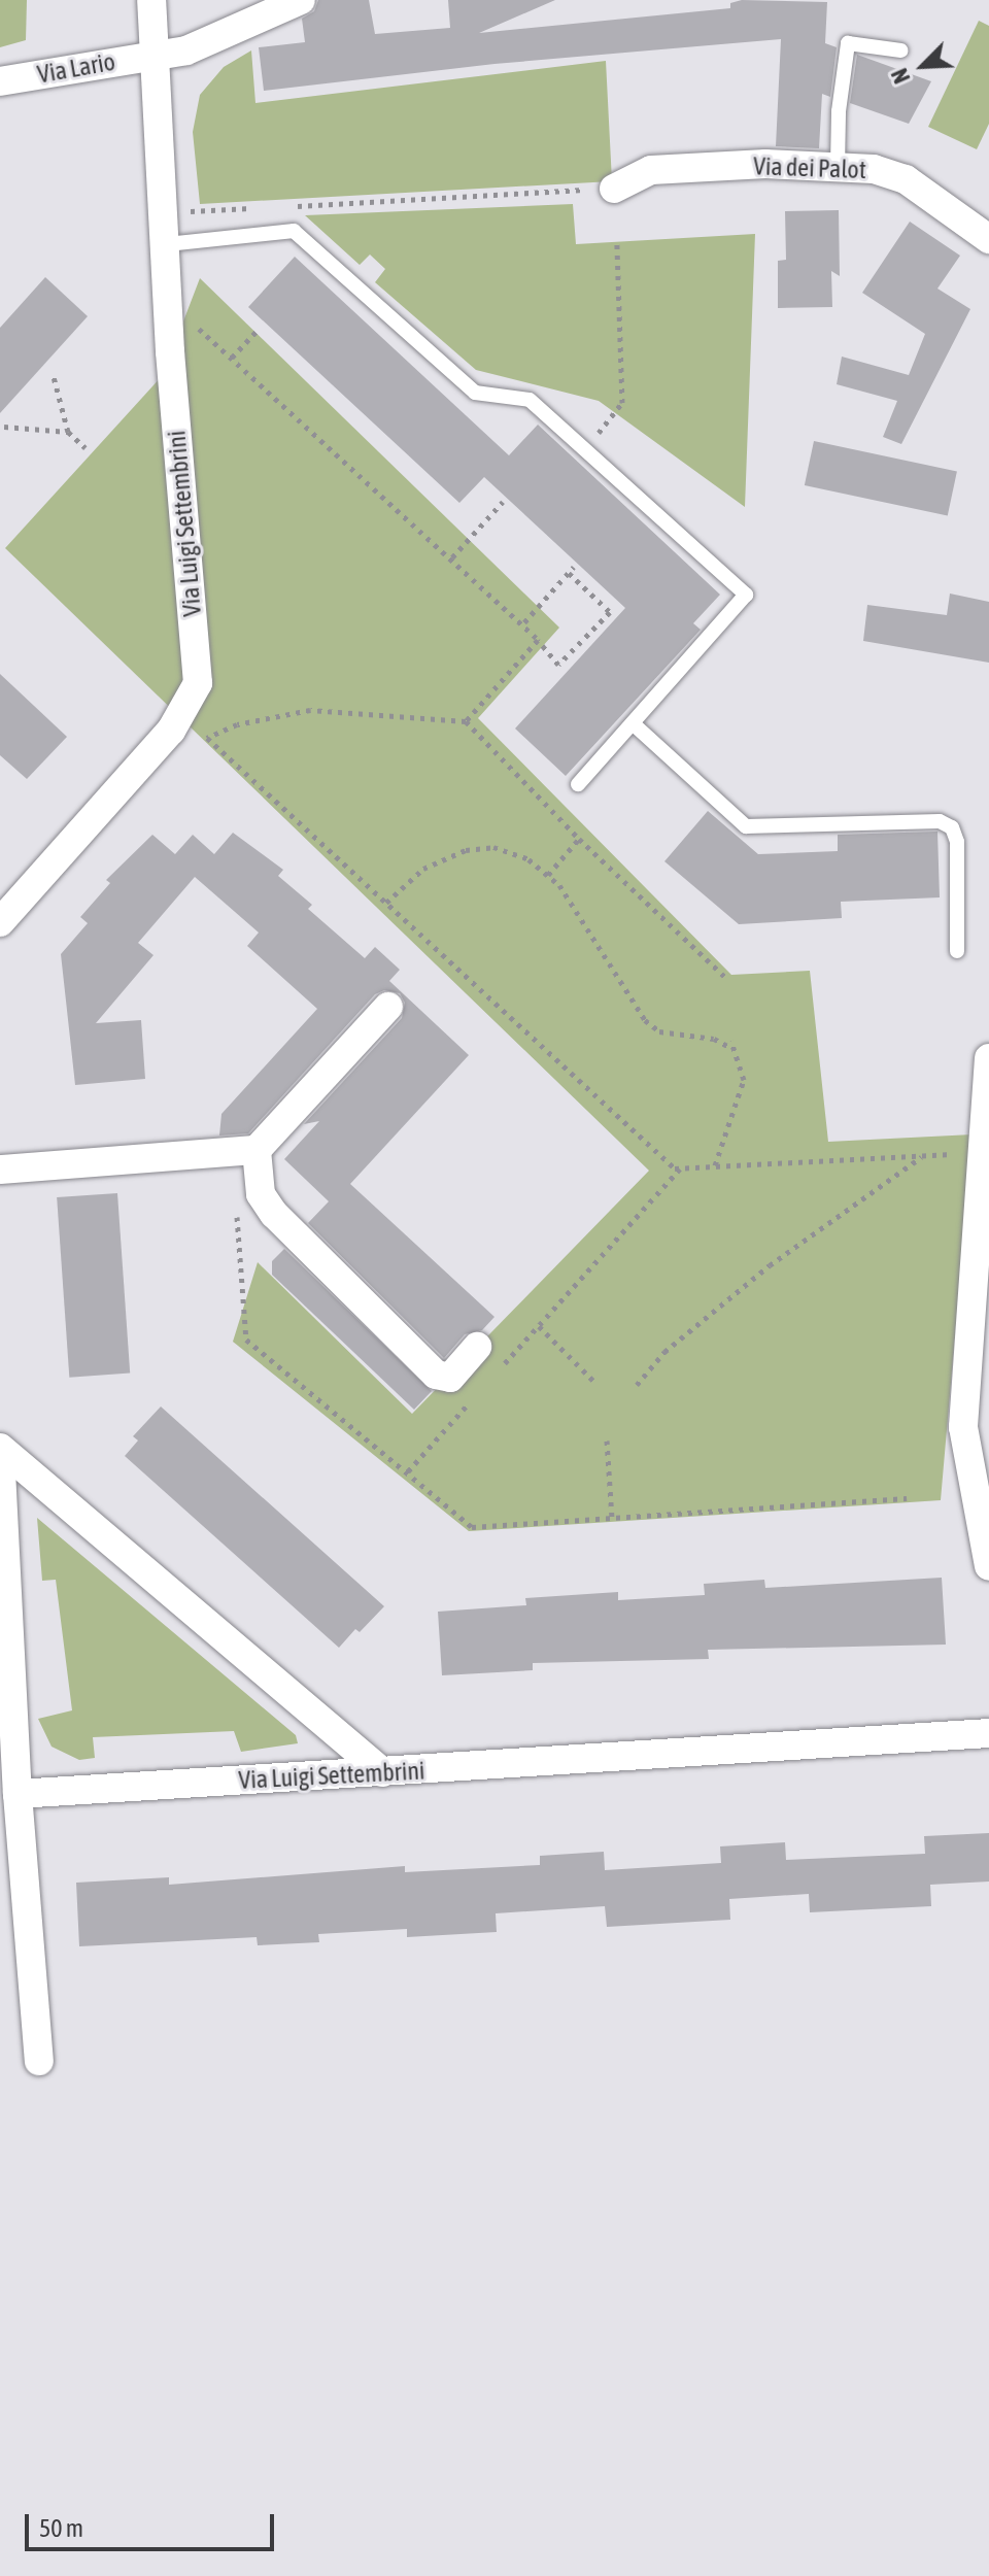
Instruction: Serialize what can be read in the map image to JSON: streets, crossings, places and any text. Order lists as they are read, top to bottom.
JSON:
{
  "streets": {
    "street": ["Via Lario", "Via dei Palot", "Via Luigi Settembrini"]
  },
  "crossings": [
    ["Via Lario", "Via Luigi Settembrini"]
  ],
  "scale_bar": "50 m",
  "north": "bottom left"
}
